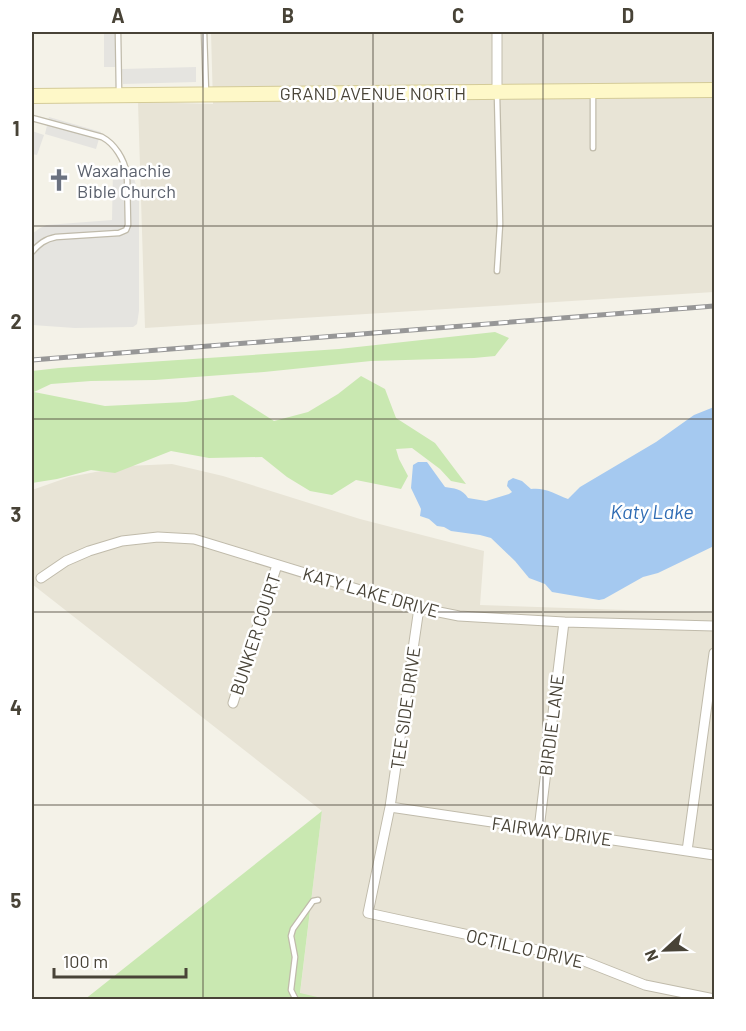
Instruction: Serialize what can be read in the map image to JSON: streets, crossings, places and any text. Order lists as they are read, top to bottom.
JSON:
{
  "streets": {
    "main road": ["GRAND AVENUE NORTH"],
    "street": [
      "KATY LAKE DRIVE",
      "BUNKER COURT",
      "TEE SIDE DRIVE",
      "BIRDIE LANE",
      "FAIRWAY DRIVE",
      "OCTILLO DRIVE"
    ]
  },
  "crossings": [
    ["KATY LAKE DRIVE", "BUNKER COURT"],
    ["KATY LAKE DRIVE", "TEE SIDE DRIVE"],
    ["KATY LAKE DRIVE", "BIRDIE LANE"],
    ["TEE SIDE DRIVE", "FAIRWAY DRIVE"],
    ["TEE SIDE DRIVE", "OCTILLO DRIVE"],
    ["BIRDIE LANE", "FAIRWAY DRIVE"]
  ],
  "water": ["Katy Lake"],
  "places": {
    "church": ["Waxahachie Bible Church"]
  },
  "scale_bar": "100 m",
  "north": "left",
  "grid": {
    "columns": [
      "A",
      "B",
      "C",
      "D"
    ],
    "rows": [
      "1",
      "2",
      "3",
      "4",
      "5"
    ]
  }
}
